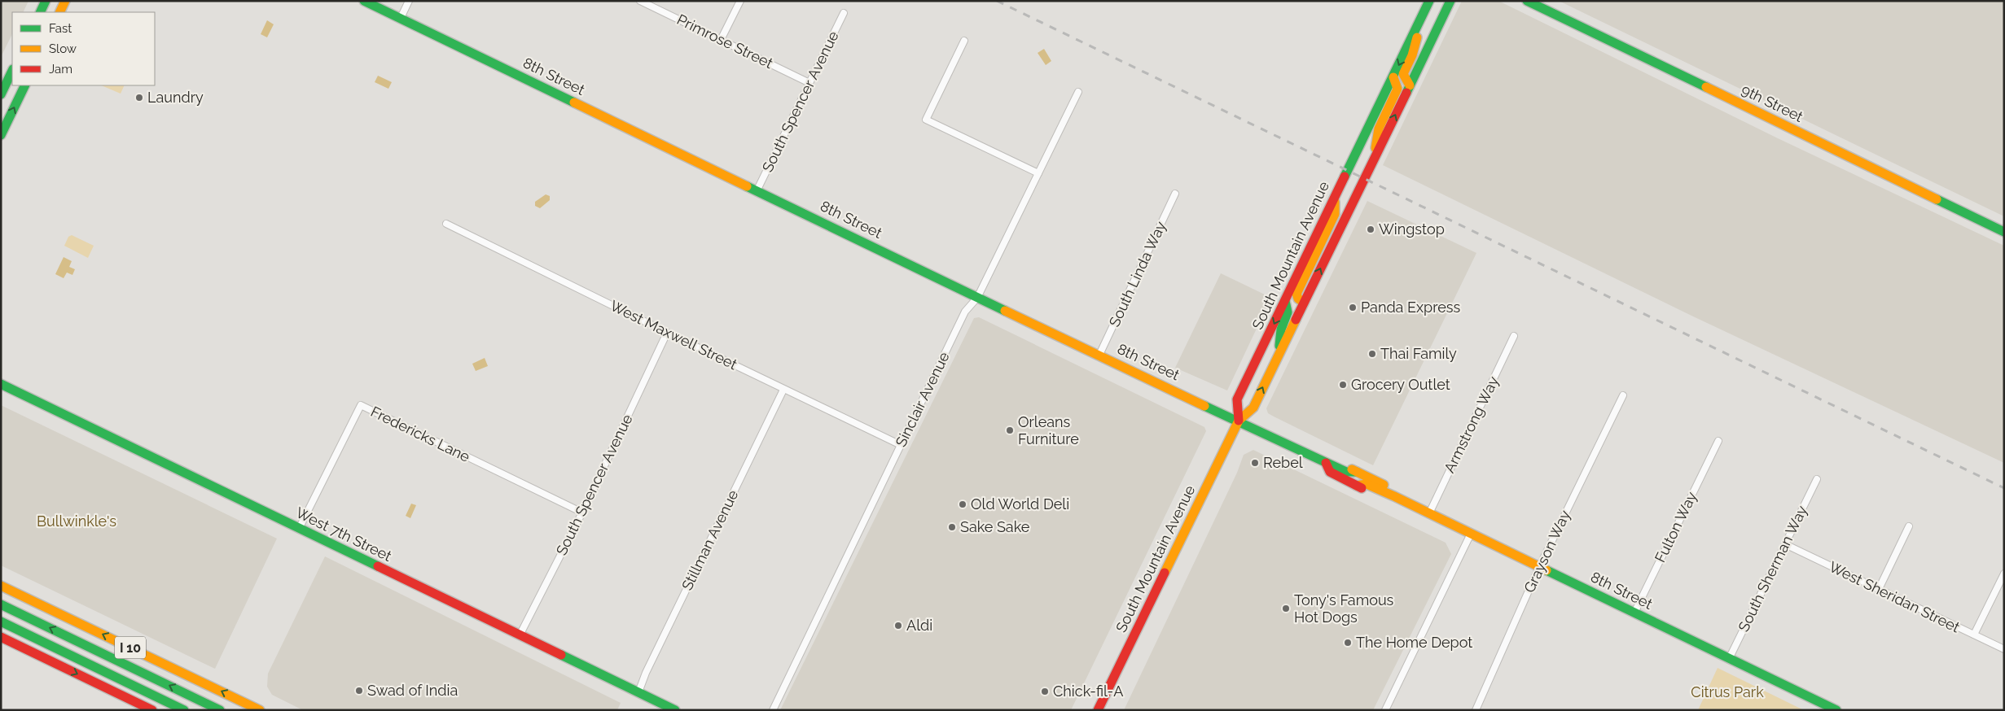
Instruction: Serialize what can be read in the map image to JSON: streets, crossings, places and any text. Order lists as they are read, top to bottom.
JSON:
{
  "streets": {
    "main road": [
      "8th Street",
      "9th Street",
      "South Mountain Avenue",
      "West 7th Street",
      "I 10"
    ],
    "street": [
      "Primrose Street",
      "South Spencer Avenue",
      "South Linda Way",
      "West Maxwell Street",
      "Sinclair Avenue",
      "Armstrong Way",
      "Fredericks Lane",
      "Fulton Way",
      "Stillman Avenue",
      "Grayson Way",
      "South Sherman Way",
      "West Sheridan Street"
    ]
  },
  "crossings": [
    ["Primrose Street", "South Spencer Avenue"],
    ["8th Street", "South Spencer Avenue"],
    ["8th Street", "South Mountain Avenue"],
    ["8th Street", "South Linda Way"],
    ["8th Street", "Sinclair Avenue"],
    ["8th Street", "Armstrong Way"],
    ["8th Street", "Fulton Way"],
    ["8th Street", "Grayson Way"],
    ["8th Street", "South Sherman Way"],
    ["South Spencer Avenue", "West Maxwell Street"],
    ["South Spencer Avenue", "Fredericks Lane"],
    ["South Spencer Avenue", "West 7th Street"],
    ["West Maxwell Street", "Sinclair Avenue"],
    ["West Maxwell Street", "Stillman Avenue"],
    ["Fredericks Lane", "West 7th Street"],
    ["West 7th Street", "Stillman Avenue"],
    ["South Sherman Way", "West Sheridan Street"]
  ],
  "parks": ["Bullwinkle's", "Citrus Park"],
  "places": [
    "Laundry",
    "Wingstop",
    "Panda Express",
    "Thai Family",
    "Grocery Outlet",
    "Orleans Furniture",
    "Rebel",
    "Old World Deli",
    "Sake Sake",
    "Tony's Famous Hot Dogs",
    "Aldi",
    "The Home Depot",
    "Swad of India",
    "Chick-fil-A"
  ],
  "legend": ["Fast", "Slow", "Jam"]
}
